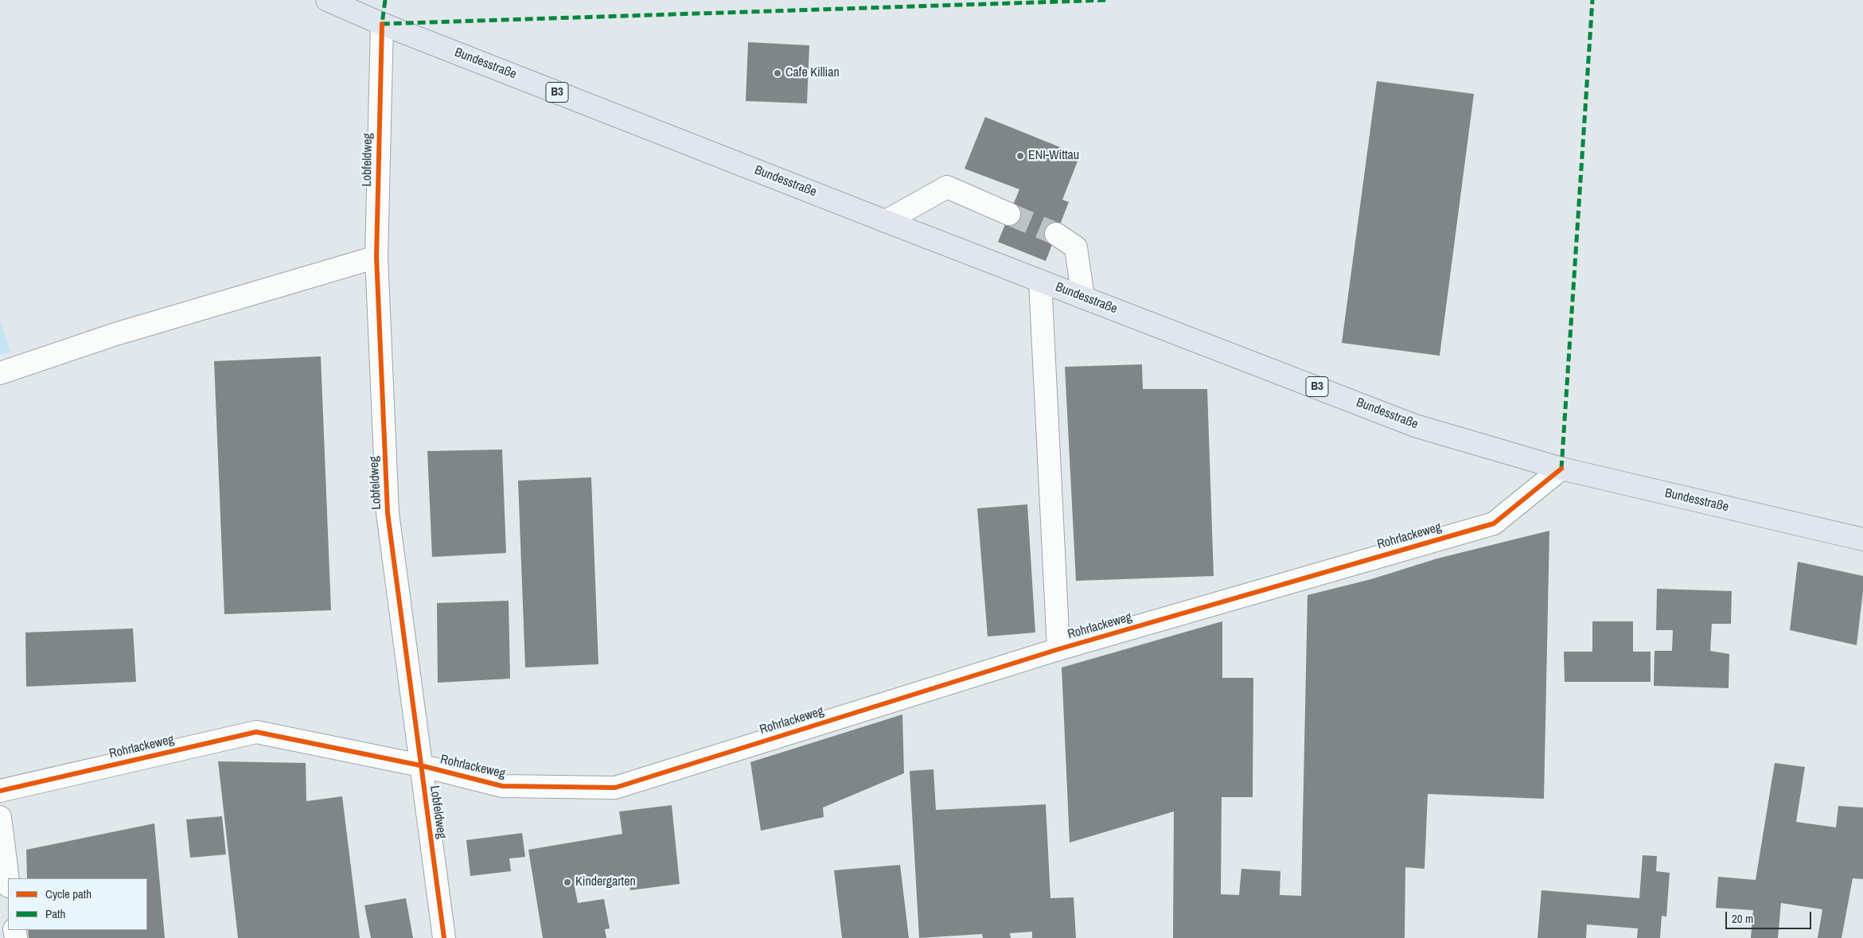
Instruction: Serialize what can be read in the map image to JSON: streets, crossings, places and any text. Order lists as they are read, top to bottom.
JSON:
{
  "streets": {
    "main road": ["Bundesstraße", "B3"],
    "street": ["Lobfeldweg", "Rohrlackeweg"]
  },
  "crossings": [
    ["Bundesstraße", "Lobfeldweg"],
    ["Bundesstraße", "Rohrlackeweg"],
    ["Lobfeldweg", "Rohrlackeweg"]
  ],
  "places": ["Cafe Killian", "ENI-Wittau", "Kindergarten"],
  "legend": ["Cycle path", "Path"],
  "scale_bar": "20 m"
}
